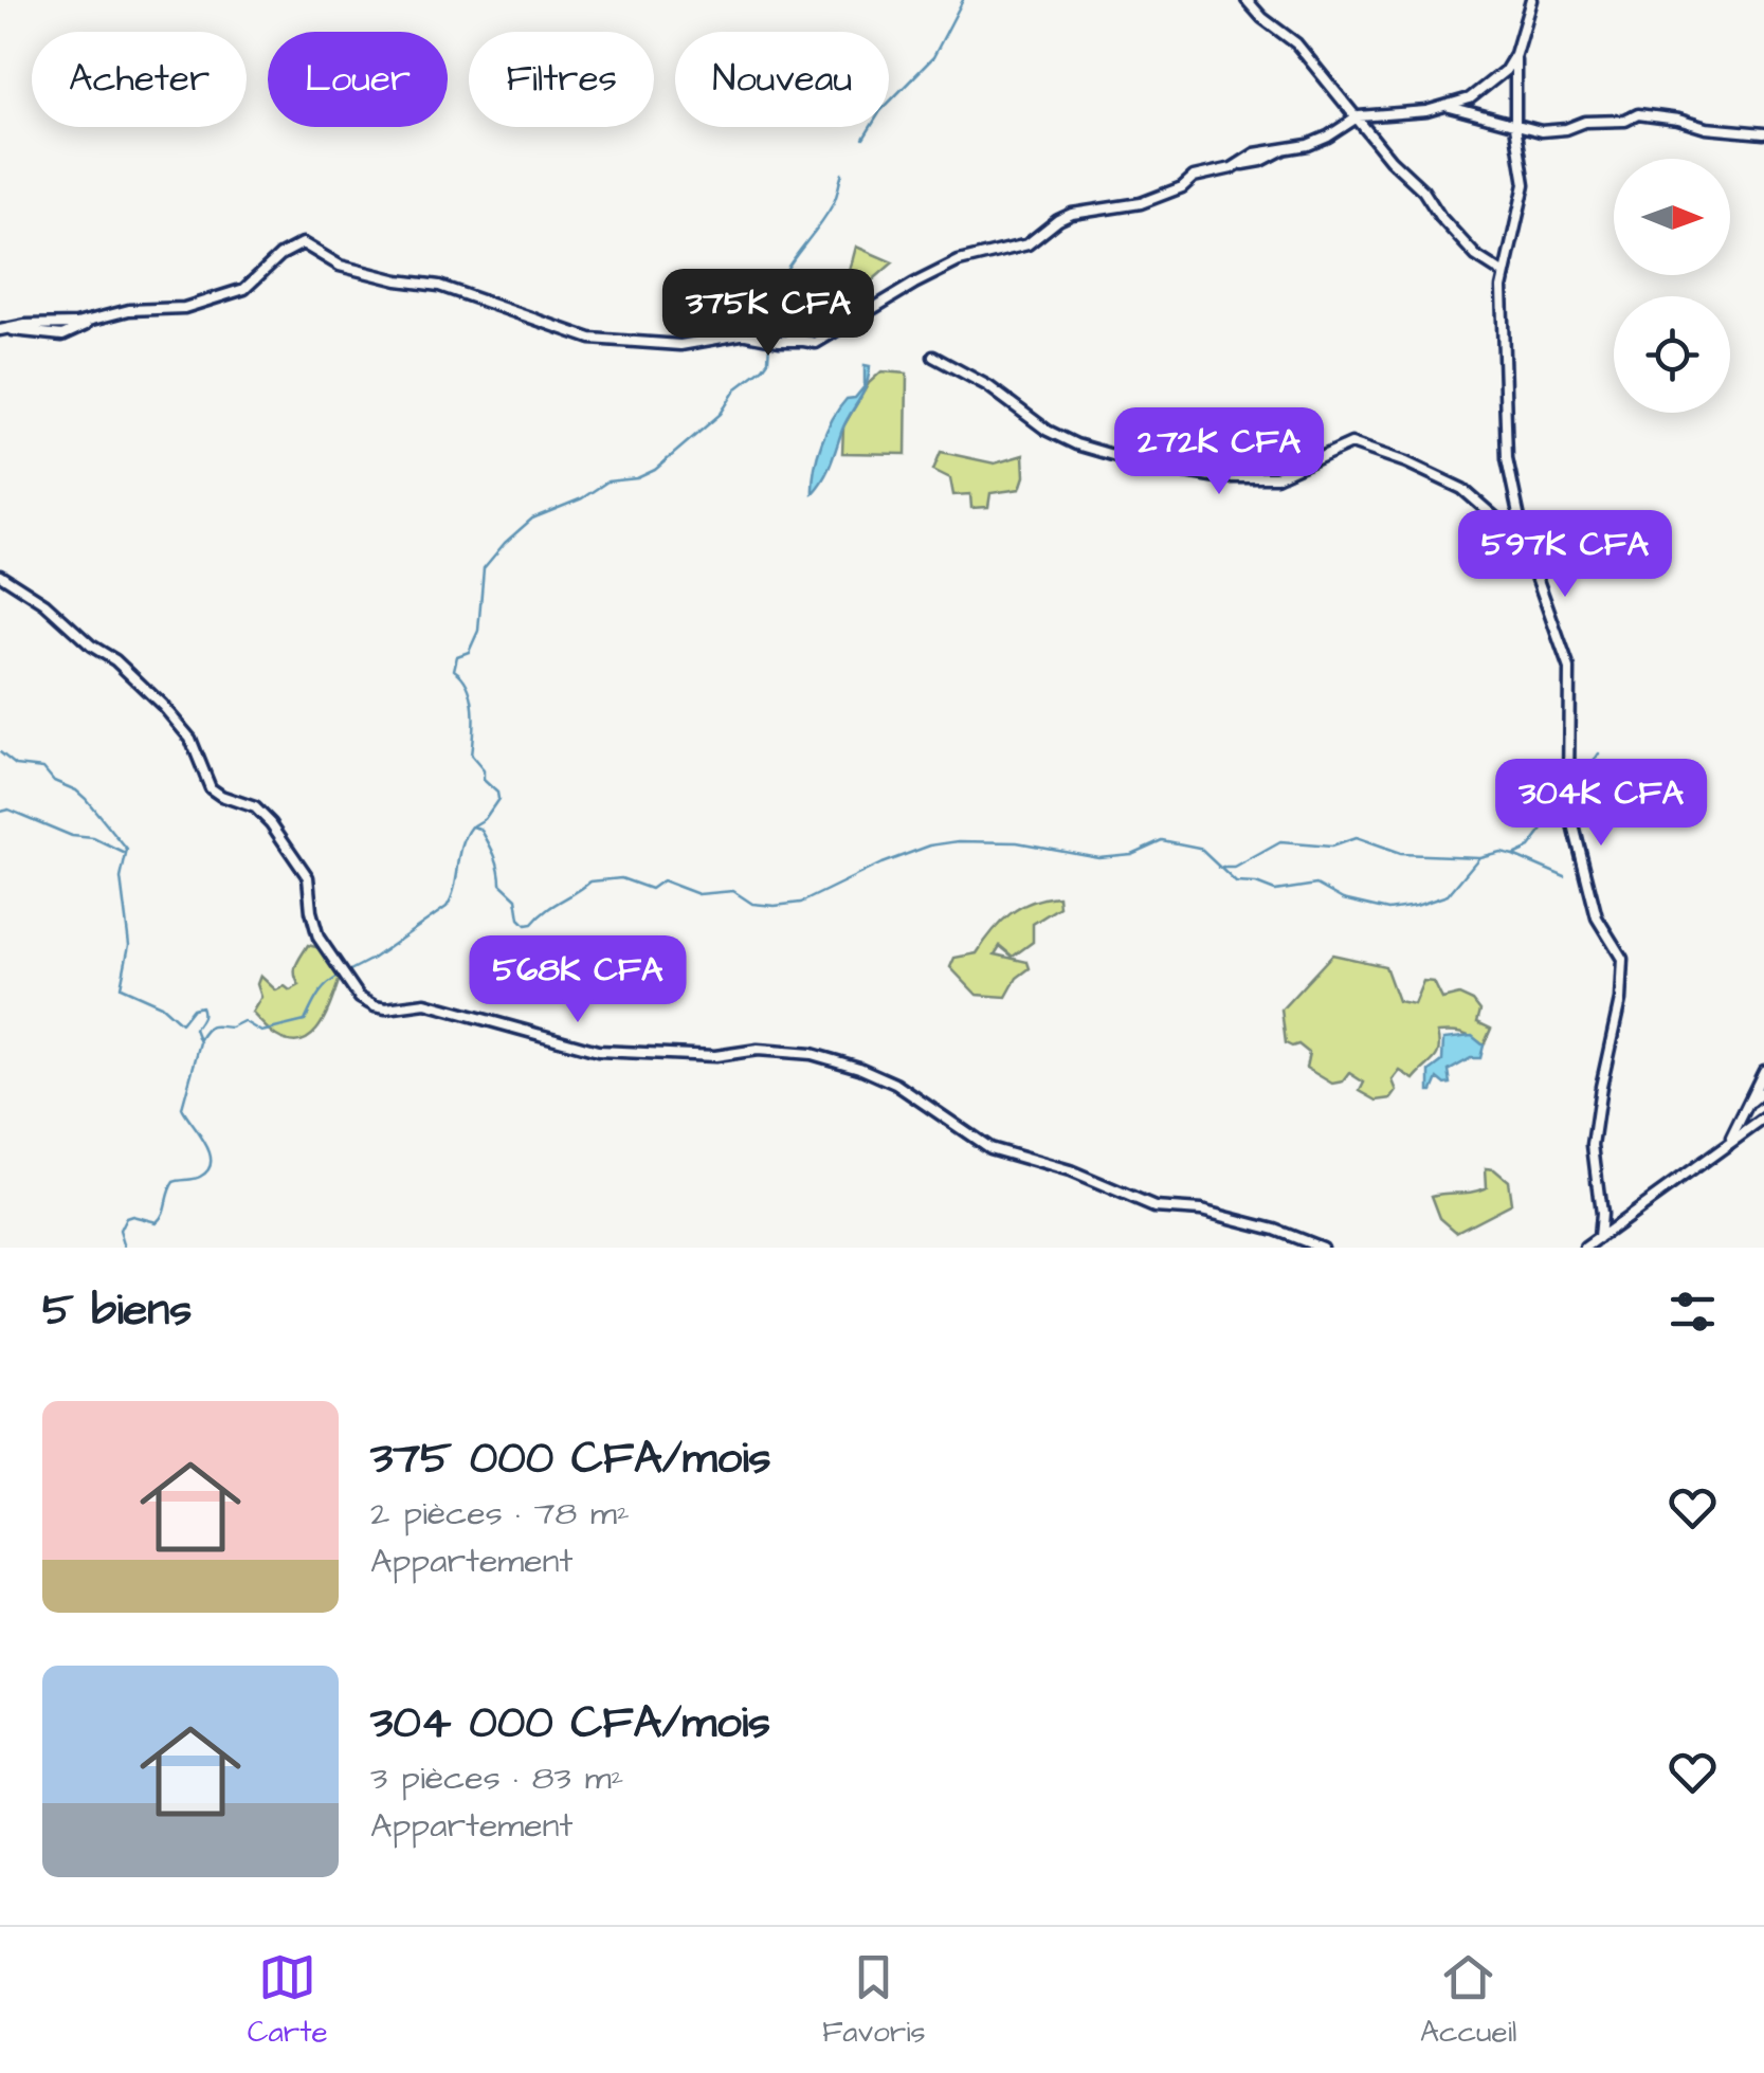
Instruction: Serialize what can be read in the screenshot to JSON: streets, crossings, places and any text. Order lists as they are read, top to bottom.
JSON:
{
  "north": "right",
  "page": {
    "chip": [
      "Acheter",
      "Louer",
      "Filtres",
      "Nouveau"
    ],
    "price": [
      "375K CFA",
      "272K CFA",
      "597K CFA",
      "304K CFA",
      "568K CFA"
    ],
    "heading": "5 biens",
    "list": [
      {
        "name": "375 000 CFA/mois",
        "note": "2 pièces · 78 m² · Appartement"
      },
      {
        "name": "304 000 CFA/mois",
        "note": "3 pièces · 83 m² · Appartement"
      }
    ],
    "tabs": ["Carte", "Favoris", "Accueil"]
  }
}
